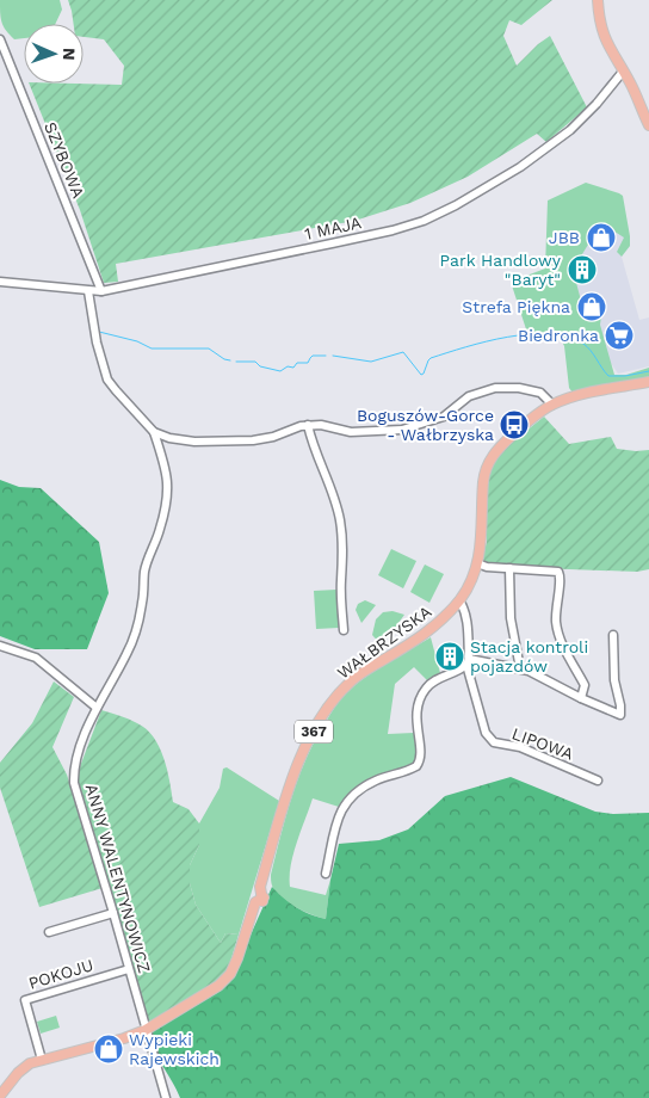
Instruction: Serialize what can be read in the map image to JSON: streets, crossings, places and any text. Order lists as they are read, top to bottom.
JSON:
{
  "streets": {
    "main road": ["WAŁBRZYSKA", "367"],
    "street": [
      "SZYBOWA",
      "1 MAJA",
      "LIPOWA",
      "ANNY WALENTYNOWICZ",
      "POKOJU"
    ]
  },
  "crossings": [
    ["SZYBOWA", "1 MAJA"],
    ["WAŁBRZYSKA", "LIPOWA"],
    ["WAŁBRZYSKA", "ANNY WALENTYNOWICZ"],
    ["ANNY WALENTYNOWICZ", "POKOJU"]
  ],
  "places": {
    "shop": ["JBB", "Strefa Piękna", "Wypieki Rajewskich"],
    "building": ["Park Handlowy \"Baryt\"", "Stacja kontroli pojazdów"],
    "supermarket": ["Biedronka"],
    "bus stop": ["Boguszów-Gorce - Wałbrzyska"]
  },
  "north": "right"
}
